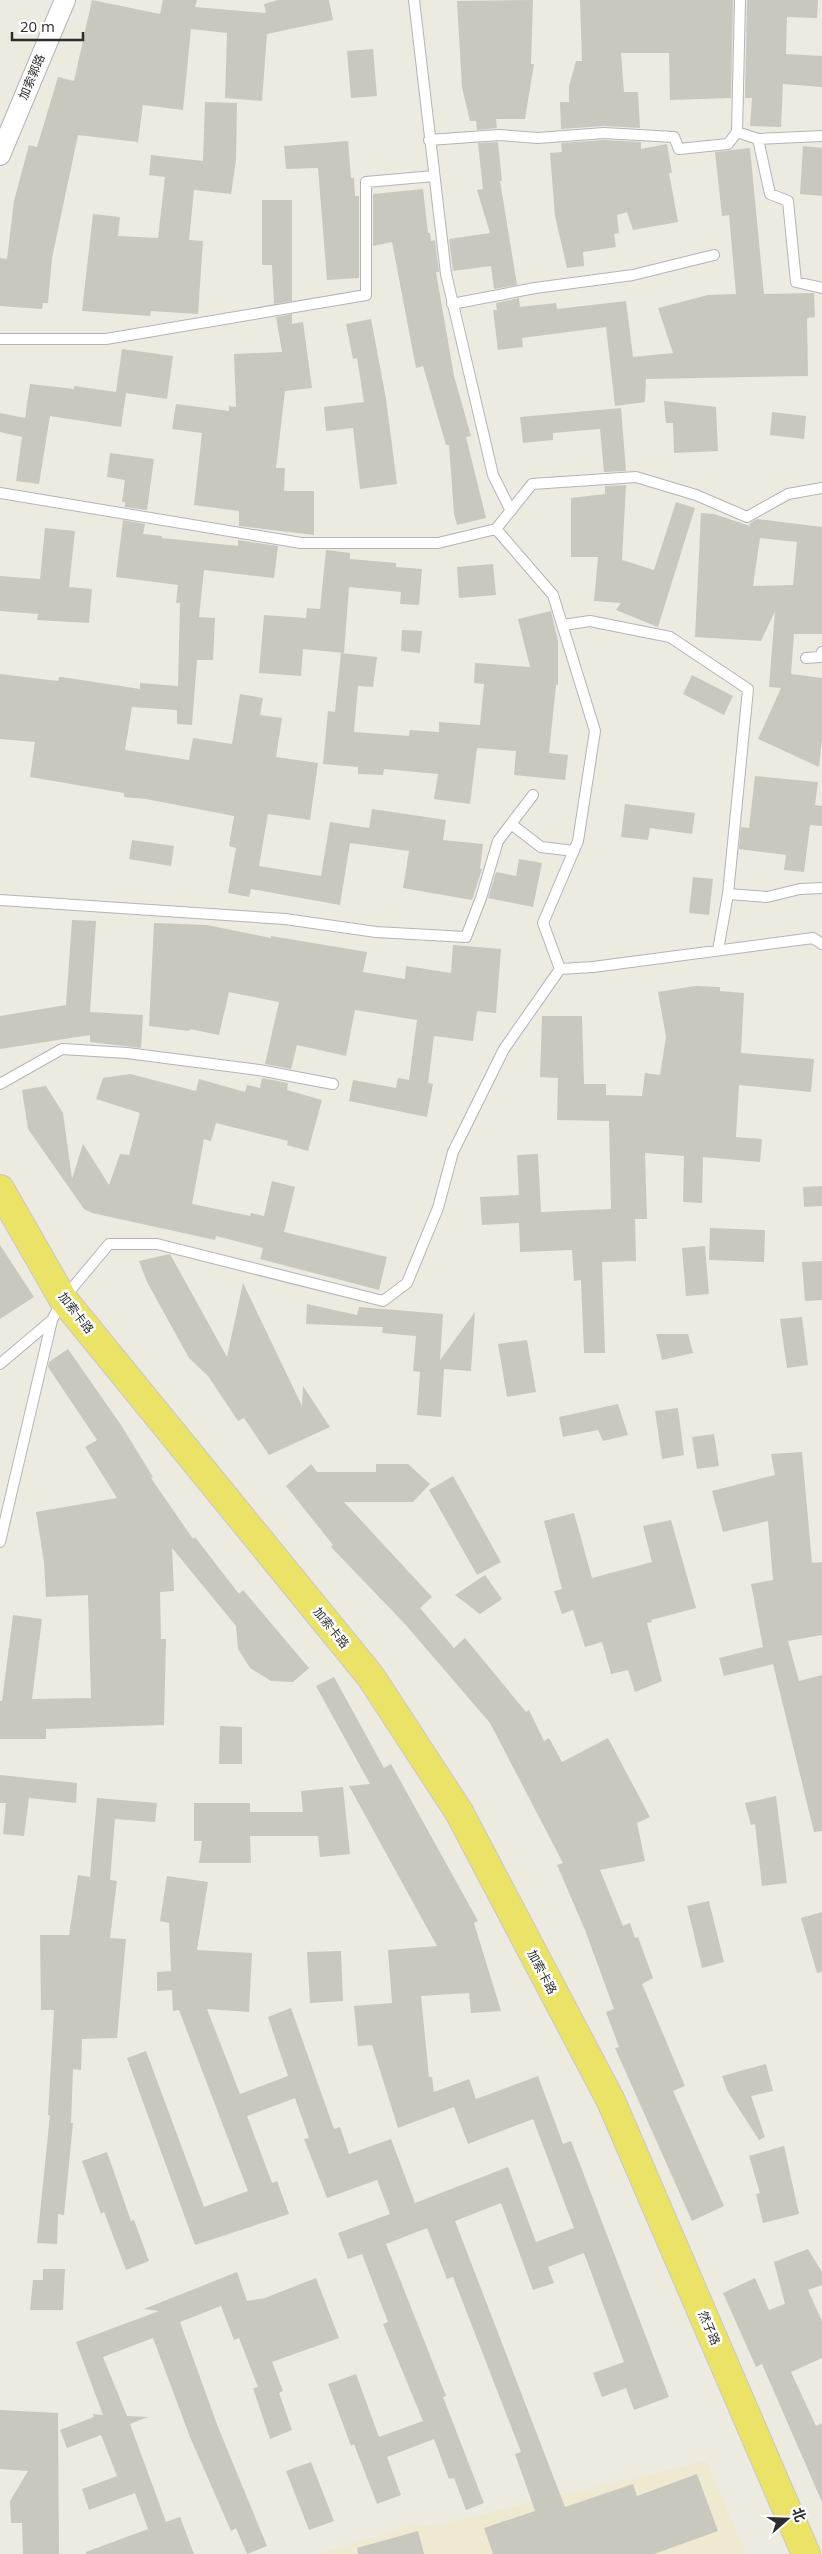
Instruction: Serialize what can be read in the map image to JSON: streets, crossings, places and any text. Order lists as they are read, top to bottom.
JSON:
{
  "streets": {
    "main road": ["加索卡路", "然子路"],
    "street": ["加索郭路"]
  },
  "crossings": [
    ["加索卡路", "然子路"]
  ],
  "scale_bar": "20 m",
  "north": "right"
}
